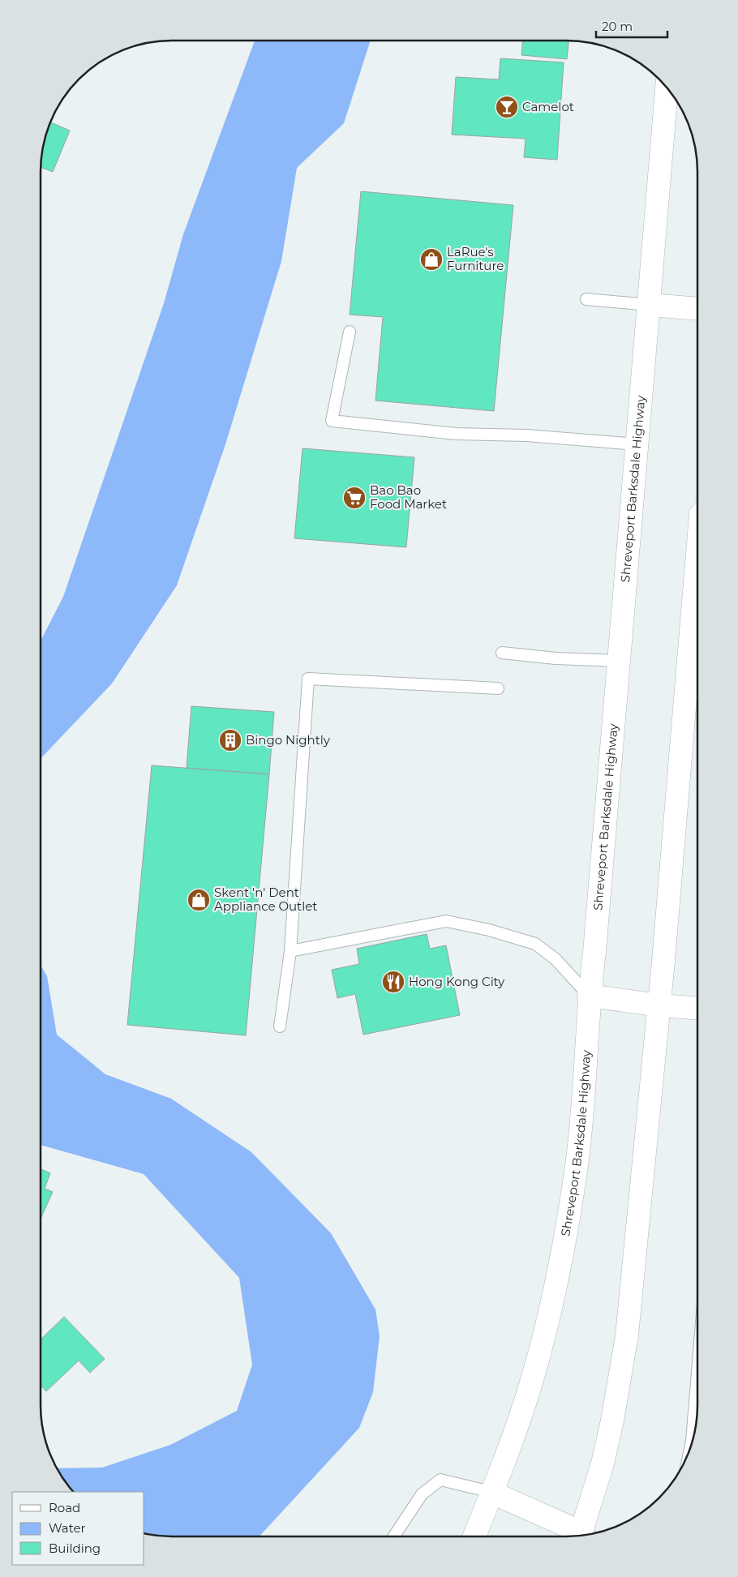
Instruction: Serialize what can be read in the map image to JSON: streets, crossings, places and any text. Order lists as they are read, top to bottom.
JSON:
{
  "streets": {
    "main road": ["Shreveport Barksdale Highway"]
  },
  "places": {
    "bar": ["Camelot"],
    "shop": ["LaRue's Furniture", "Skent 'n' Dent Appliance Outlet"],
    "supermarket": ["Bao Bao Food Market"],
    "building": ["Bingo Nightly"],
    "restaurant": ["Hong Kong City"]
  },
  "legend": ["Road", "Water", "Building"],
  "scale_bar": "20 m"
}
